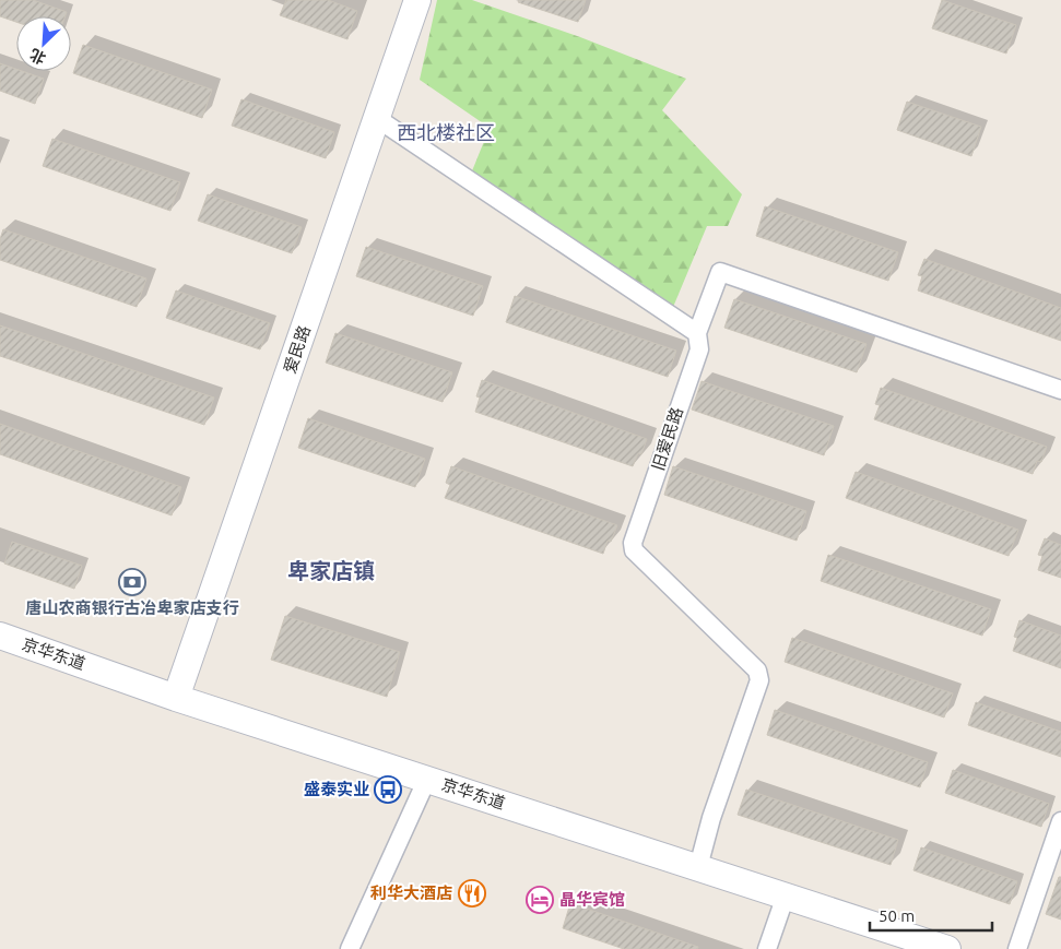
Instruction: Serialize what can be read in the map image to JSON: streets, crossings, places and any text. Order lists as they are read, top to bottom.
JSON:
{
  "streets": {
    "main road": ["爱民路", "京华东道"],
    "street": ["旧爱民路"]
  },
  "crossings": [
    ["爱民路", "京华东道"],
    ["旧爱民路", "京华东道"]
  ],
  "districts": ["西北楼社区", "卑家店镇"],
  "places": {
    "bank": ["唐山农商银行古冶卑家店支行"],
    "bus stop": ["盛泰实业"],
    "restaurant": ["利华大酒店"],
    "hotel": ["晶华宾馆"]
  },
  "scale_bar": "50 m",
  "north": "bottom left"
}
